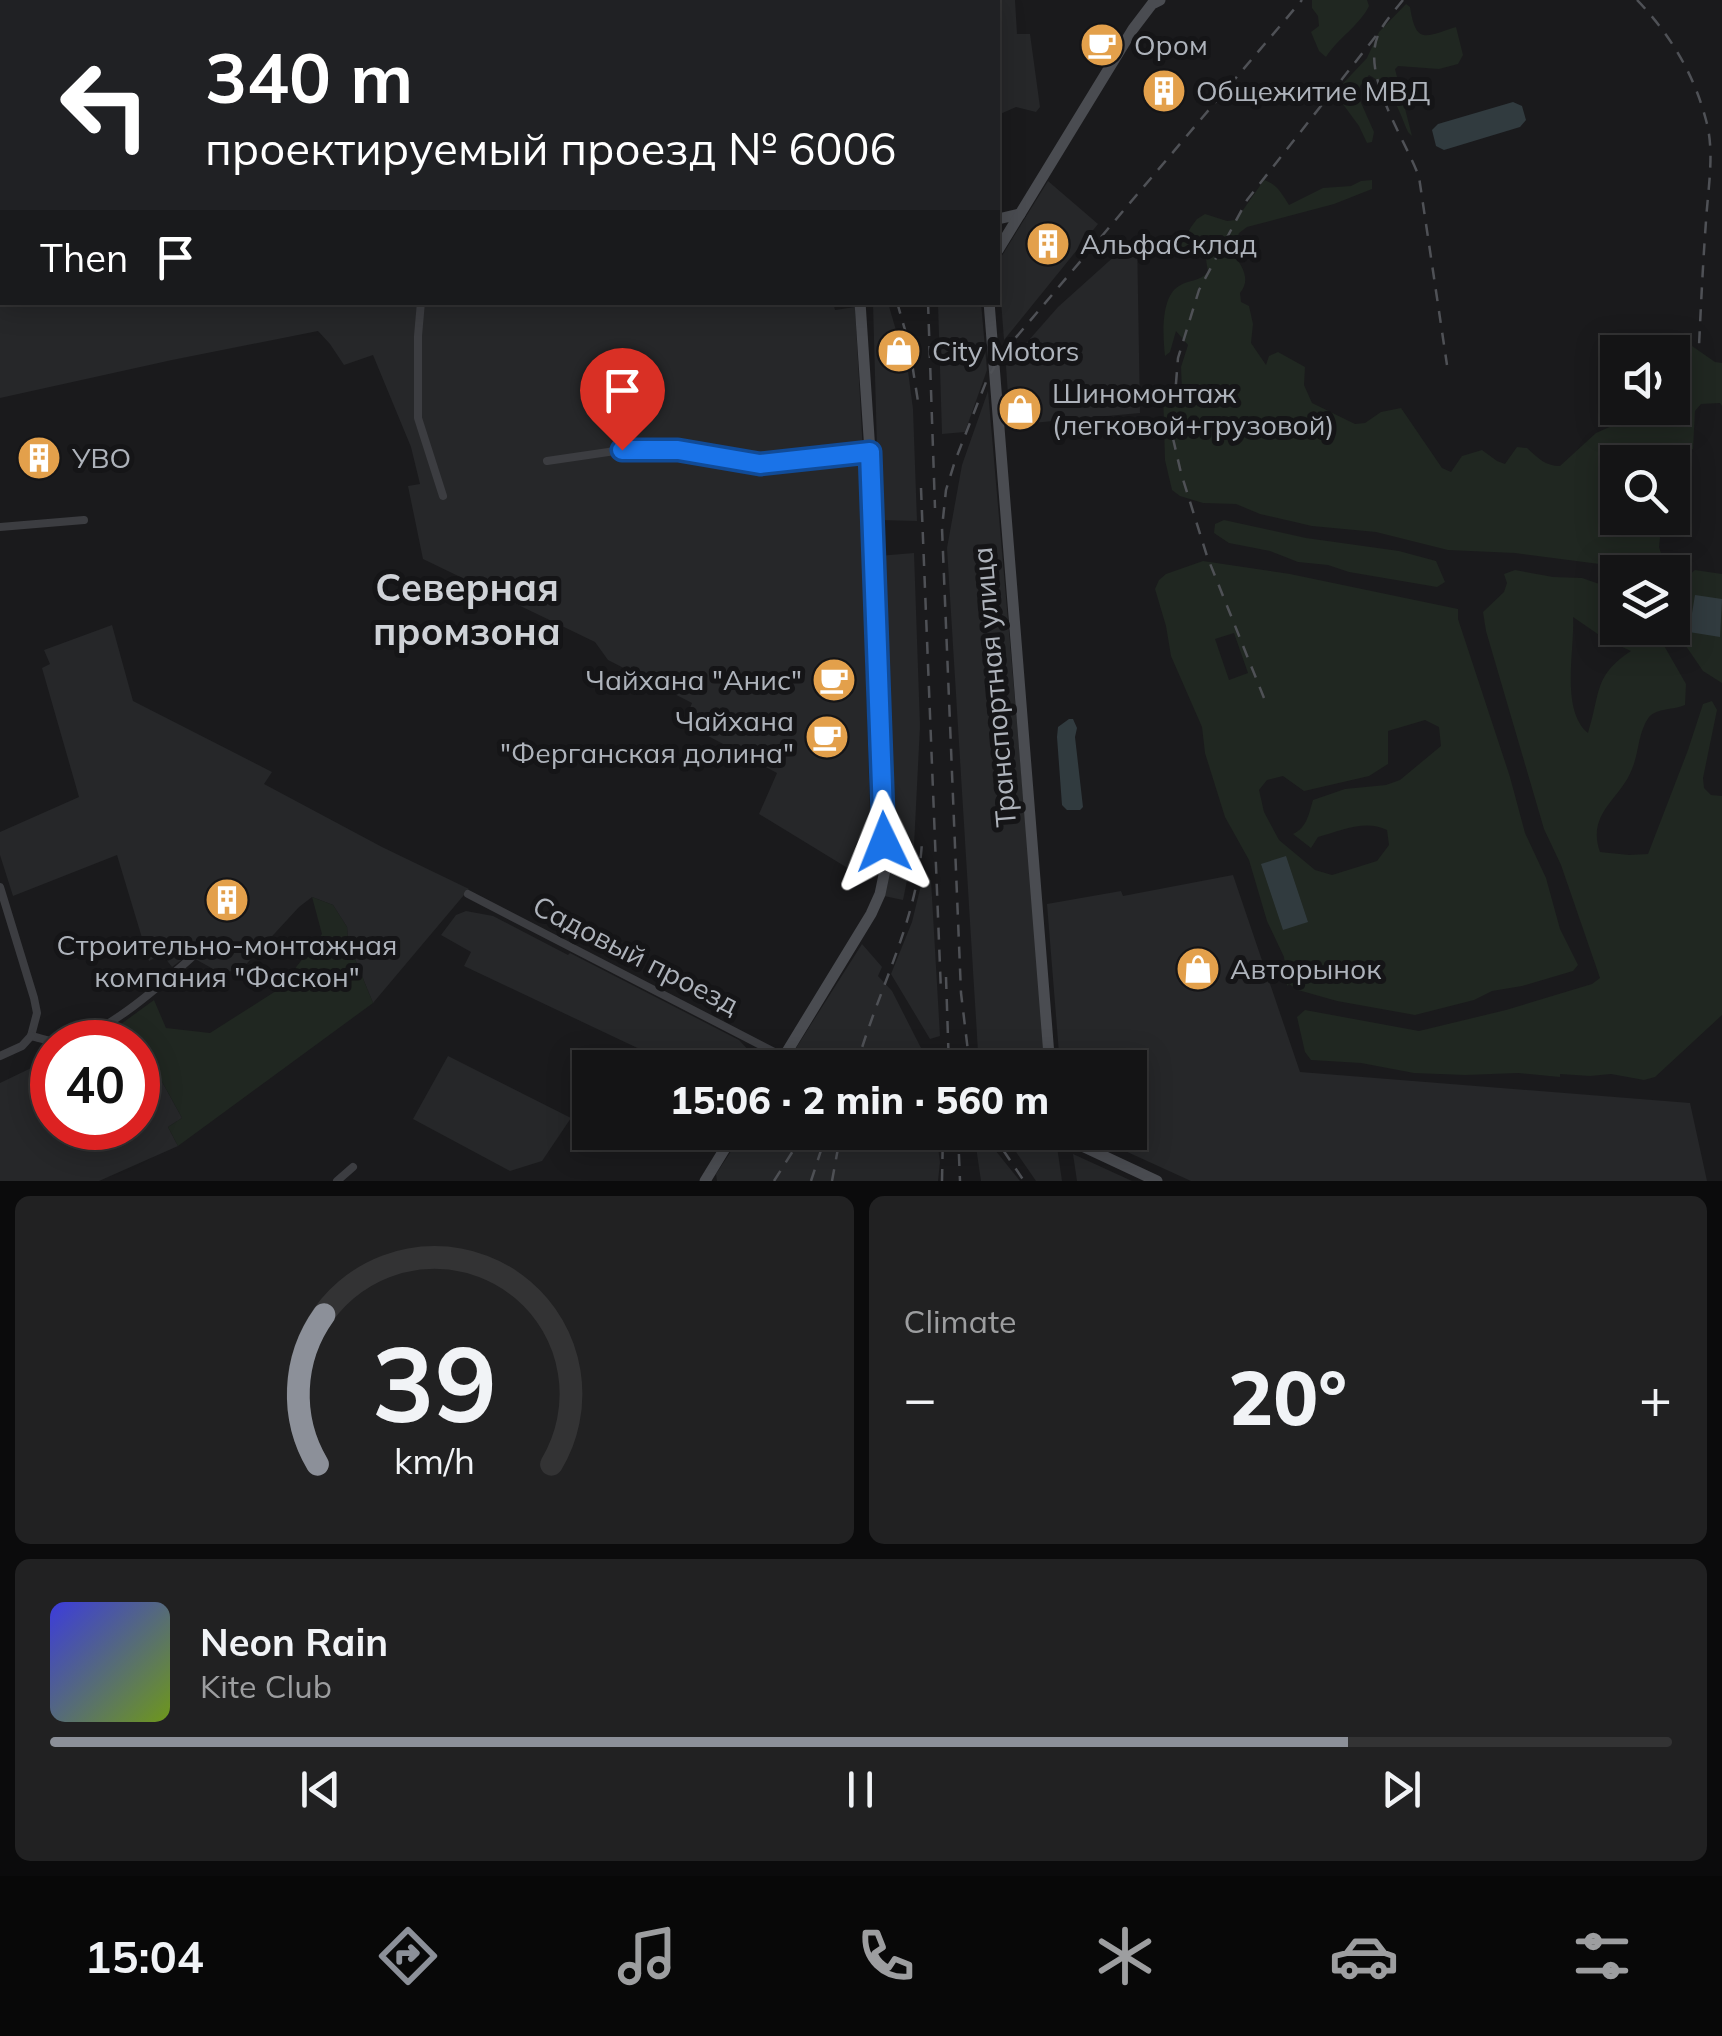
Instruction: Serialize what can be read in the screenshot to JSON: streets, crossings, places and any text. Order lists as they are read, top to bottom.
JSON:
{
  "streets": {
    "street": ["Транспортная улица", "Садовый проезд"]
  },
  "districts": ["Северная промзона"],
  "places": {
    "cafe": ["Ором", "Чайхана \"Анис\"", "Чайхана \"Ферганская долина\""],
    "building": [
      "Общежитие МВД",
      "АльфаСклад",
      "УВО",
      "Строительно-монтажная компания \"Фаскон\""
    ],
    "shop": ["City Motors", "Шиномонтаж (легковой+грузовой)", "Авторынок"]
  },
  "page": {
    "turn": ["340 m", "проектируемый проезд № 6006"],
    "then": "Then",
    "limit": "40",
    "trip": "15:06 · 2 min · 560 m",
    "tile": "Climate",
    "heat": ["−", "20°", "+"],
    "song": ["Neon Rain", "Kite Club"],
    "tabs": "15:04",
    "gauge": ["39", "km/h"]
  }
}
